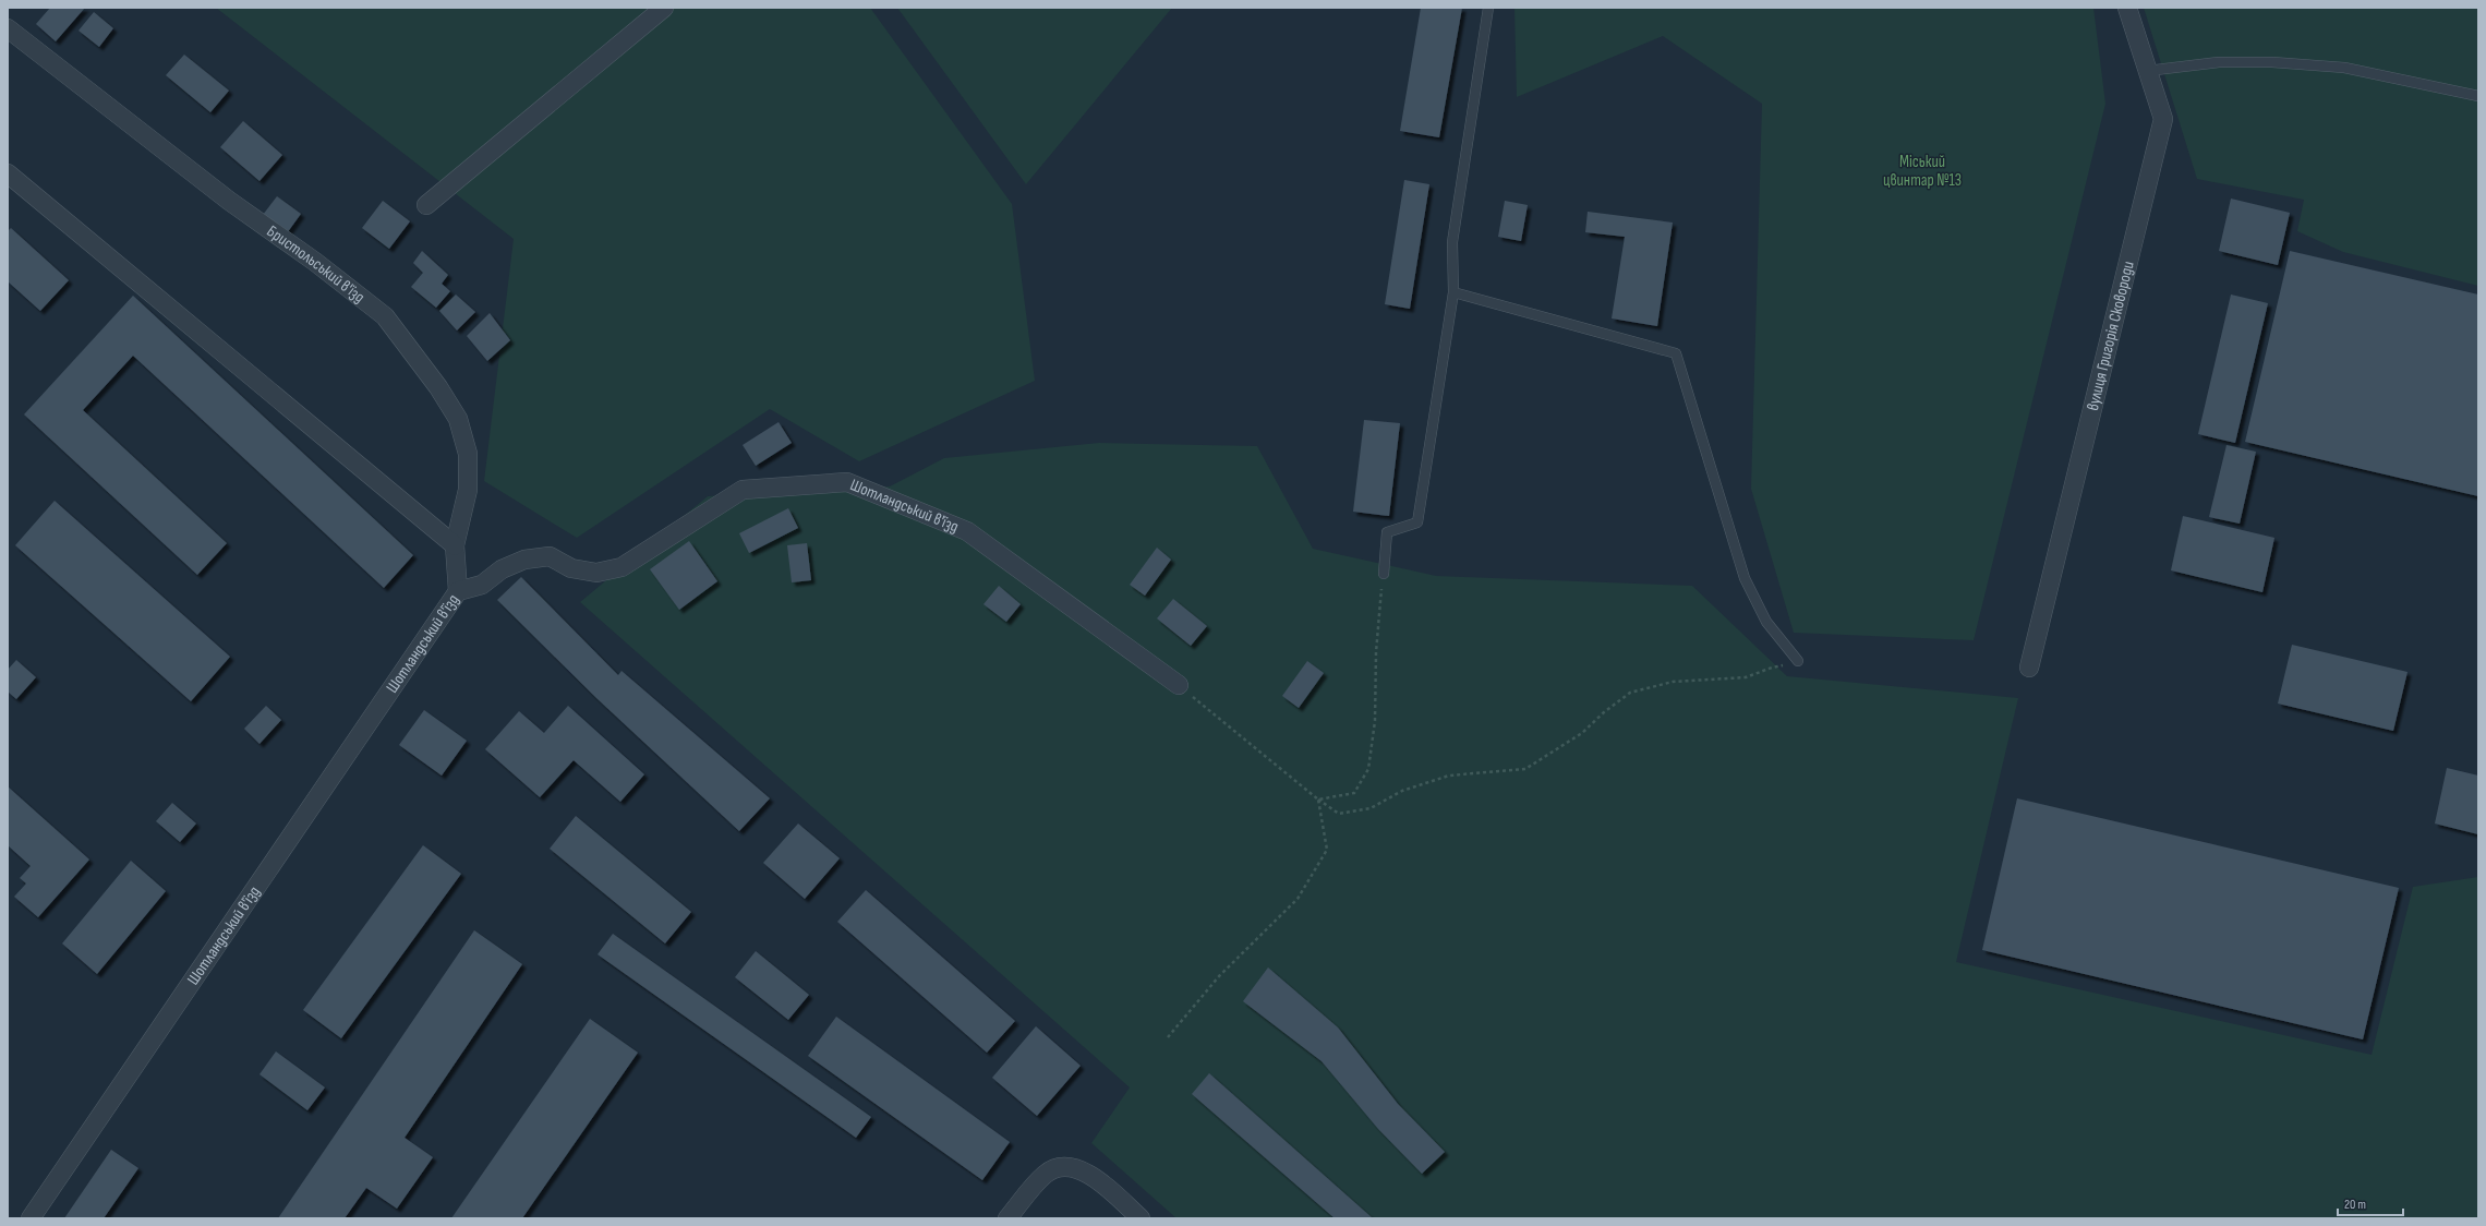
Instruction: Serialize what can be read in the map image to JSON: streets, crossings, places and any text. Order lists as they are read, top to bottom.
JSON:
{
  "streets": {
    "street": ["Бристольський в'їзд", "вулиця Григорія Сковороди", "Шотландський в'їзд"]
  },
  "crossings": [
    ["Бристольський в'їзд", "Шотландський в'їзд"]
  ],
  "parks": ["Міський цвинтар №13"],
  "scale_bar": "20 m"
}
